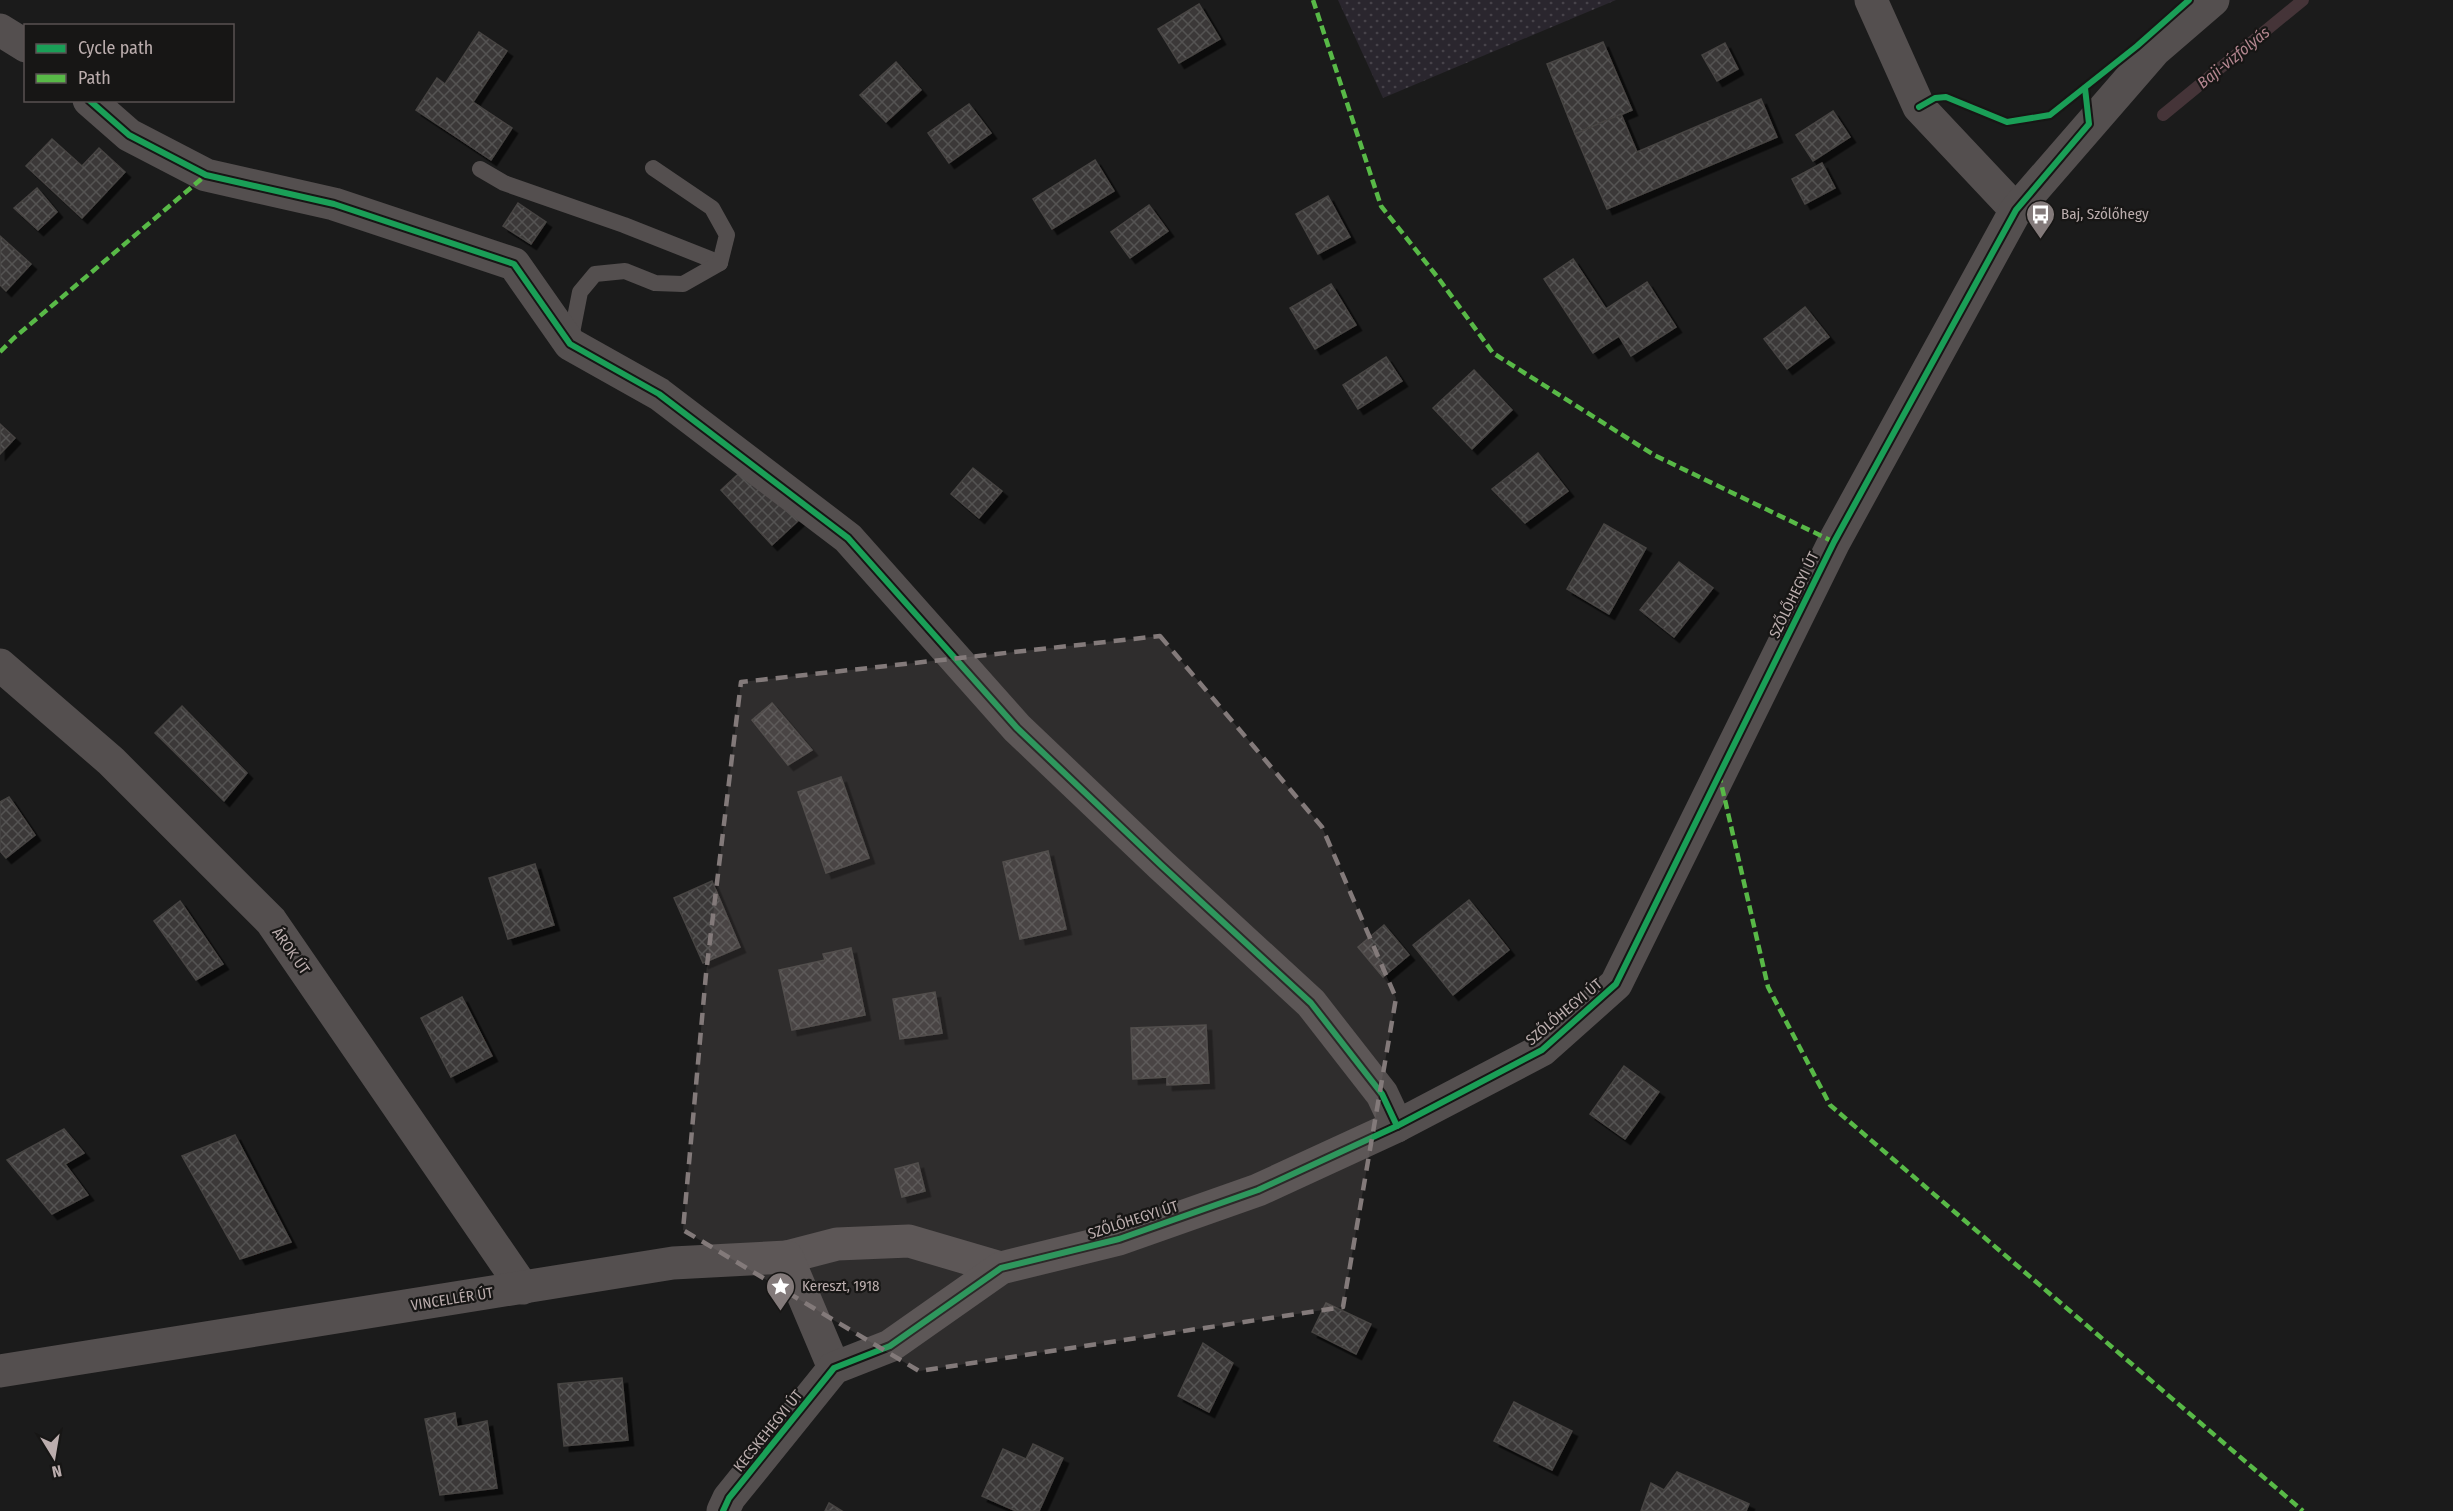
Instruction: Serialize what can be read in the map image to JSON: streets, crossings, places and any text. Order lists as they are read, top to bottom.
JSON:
{
  "streets": {
    "street": [
      "SZŐLŐHEGYI ÚT",
      "ÁROK ÚT",
      "VINCELLÉR ÚT",
      "KECSKEHEGYI ÚT"
    ]
  },
  "crossings": [
    ["SZŐLŐHEGYI ÚT", "VINCELLÉR ÚT"],
    ["SZŐLŐHEGYI ÚT", "KECSKEHEGYI ÚT"],
    ["ÁROK ÚT", "VINCELLÉR ÚT"]
  ],
  "water": ["Baji-vízfolyás"],
  "places": {
    "bus stop": ["Baj, Szőlőhegy"],
    "place": ["Kereszt, 1918"]
  },
  "legend": ["Cycle path", "Path"],
  "north": "bottom"
}
